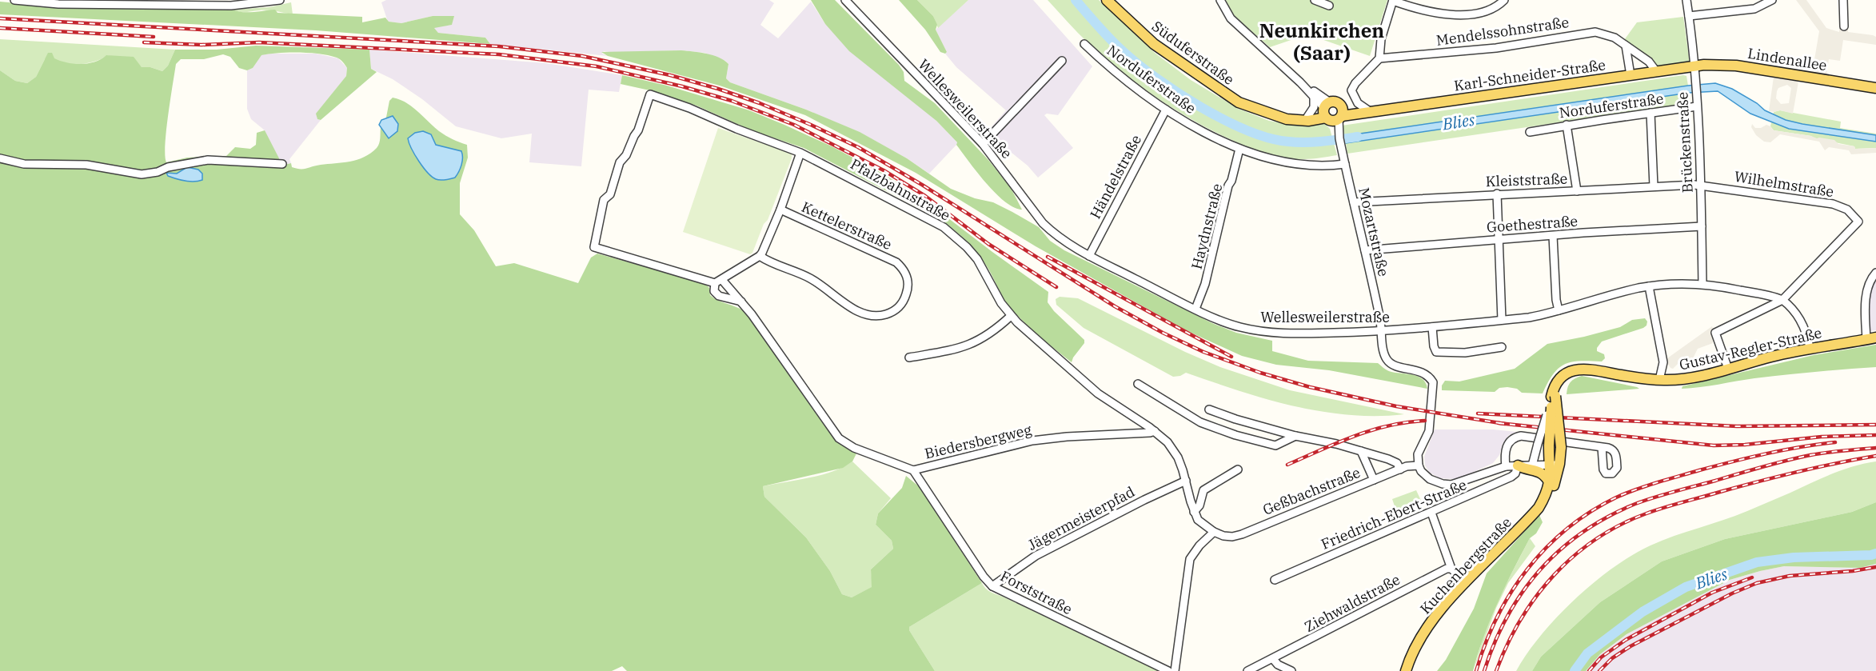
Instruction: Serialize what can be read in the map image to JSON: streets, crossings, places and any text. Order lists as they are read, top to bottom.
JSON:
{
  "streets": {
    "main road": [
      "Süduferstraße",
      "Lindenallee",
      "Karl-Schneider-Straße",
      "Gustav-Regler-Straße",
      "Kuchenbergstraße"
    ],
    "street": [
      "Mendelssohnstraße",
      "Norduferstraße",
      "Wellesweilerstraße",
      "Brückenstraße",
      "Händelstraße",
      "Kleiststraße",
      "Wilhelmstraße",
      "Pfalzbahnstraße",
      "Goethestraße",
      "Kettelerstraße",
      "Haydnstraße",
      "Mozartstraße",
      "Biedersbergweg",
      "Geßbachstraße",
      "Friedrich-Ebert-Straße",
      "Jägermeisterpfad",
      "Forststraße",
      "Ziehwaldstraße"
    ]
  },
  "crossings": [
    ["Mendelssohnstraße", "Karl-Schneider-Straße"],
    ["Süduferstraße", "Karl-Schneider-Straße"],
    ["Süduferstraße", "Mozartstraße"],
    ["Lindenallee", "Karl-Schneider-Straße"],
    ["Lindenallee", "Brückenstraße"],
    ["Karl-Schneider-Straße", "Brückenstraße"],
    ["Karl-Schneider-Straße", "Mozartstraße"],
    ["Norduferstraße", "Brückenstraße"],
    ["Norduferstraße", "Händelstraße"],
    ["Norduferstraße", "Haydnstraße"],
    ["Norduferstraße", "Mozartstraße"],
    ["Wellesweilerstraße", "Brückenstraße"],
    ["Wellesweilerstraße", "Händelstraße"],
    ["Wellesweilerstraße", "Wilhelmstraße"],
    ["Wellesweilerstraße", "Haydnstraße"],
    ["Wellesweilerstraße", "Mozartstraße"],
    ["Brückenstraße", "Kleiststraße"],
    ["Brückenstraße", "Wilhelmstraße"],
    ["Brückenstraße", "Goethestraße"],
    ["Kleiststraße", "Wilhelmstraße"],
    ["Kleiststraße", "Mozartstraße"],
    ["Pfalzbahnstraße", "Biedersbergweg"],
    ["Goethestraße", "Mozartstraße"],
    ["Mozartstraße", "Geßbachstraße"],
    ["Gustav-Regler-Straße", "Kuchenbergstraße"],
    ["Biedersbergweg", "Forststraße"],
    ["Jägermeisterpfad", "Forststraße"]
  ],
  "districts": ["Neunkirchen (Saar)"],
  "water": ["Blies"]
}
